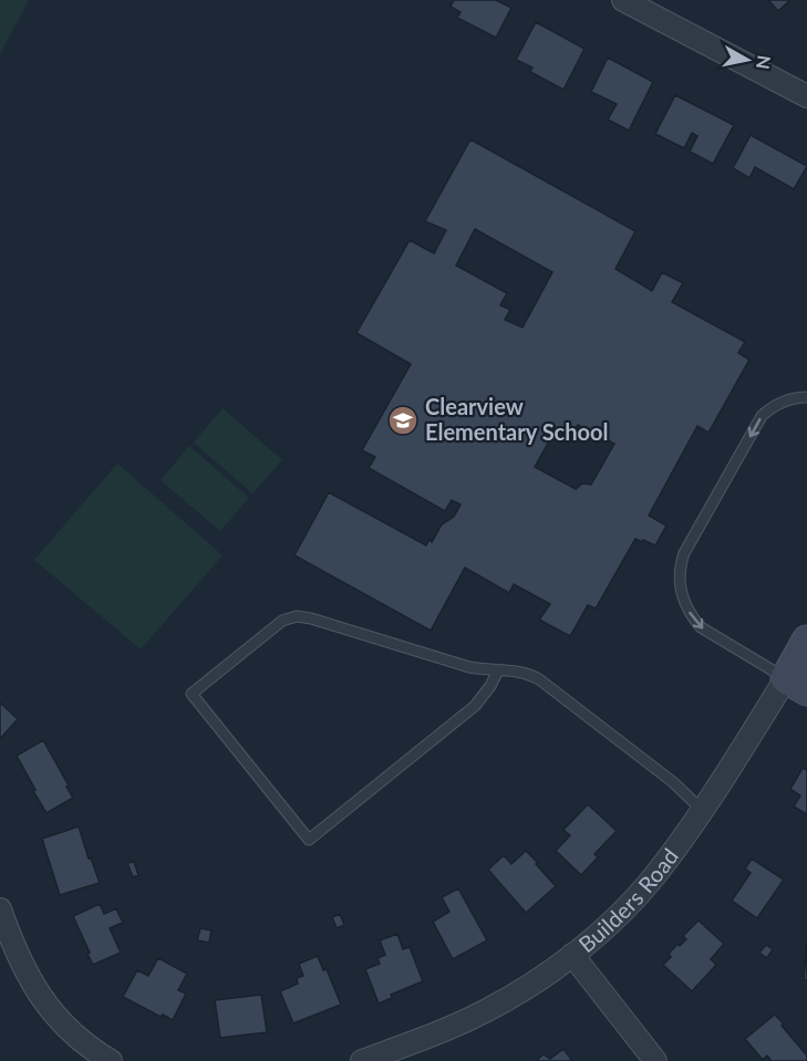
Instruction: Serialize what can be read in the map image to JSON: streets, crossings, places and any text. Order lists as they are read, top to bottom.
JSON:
{
  "streets": {
    "street": ["Builders Road"]
  },
  "places": {
    "school or university": ["Clearview Elementary School"]
  },
  "north": "right"
}
